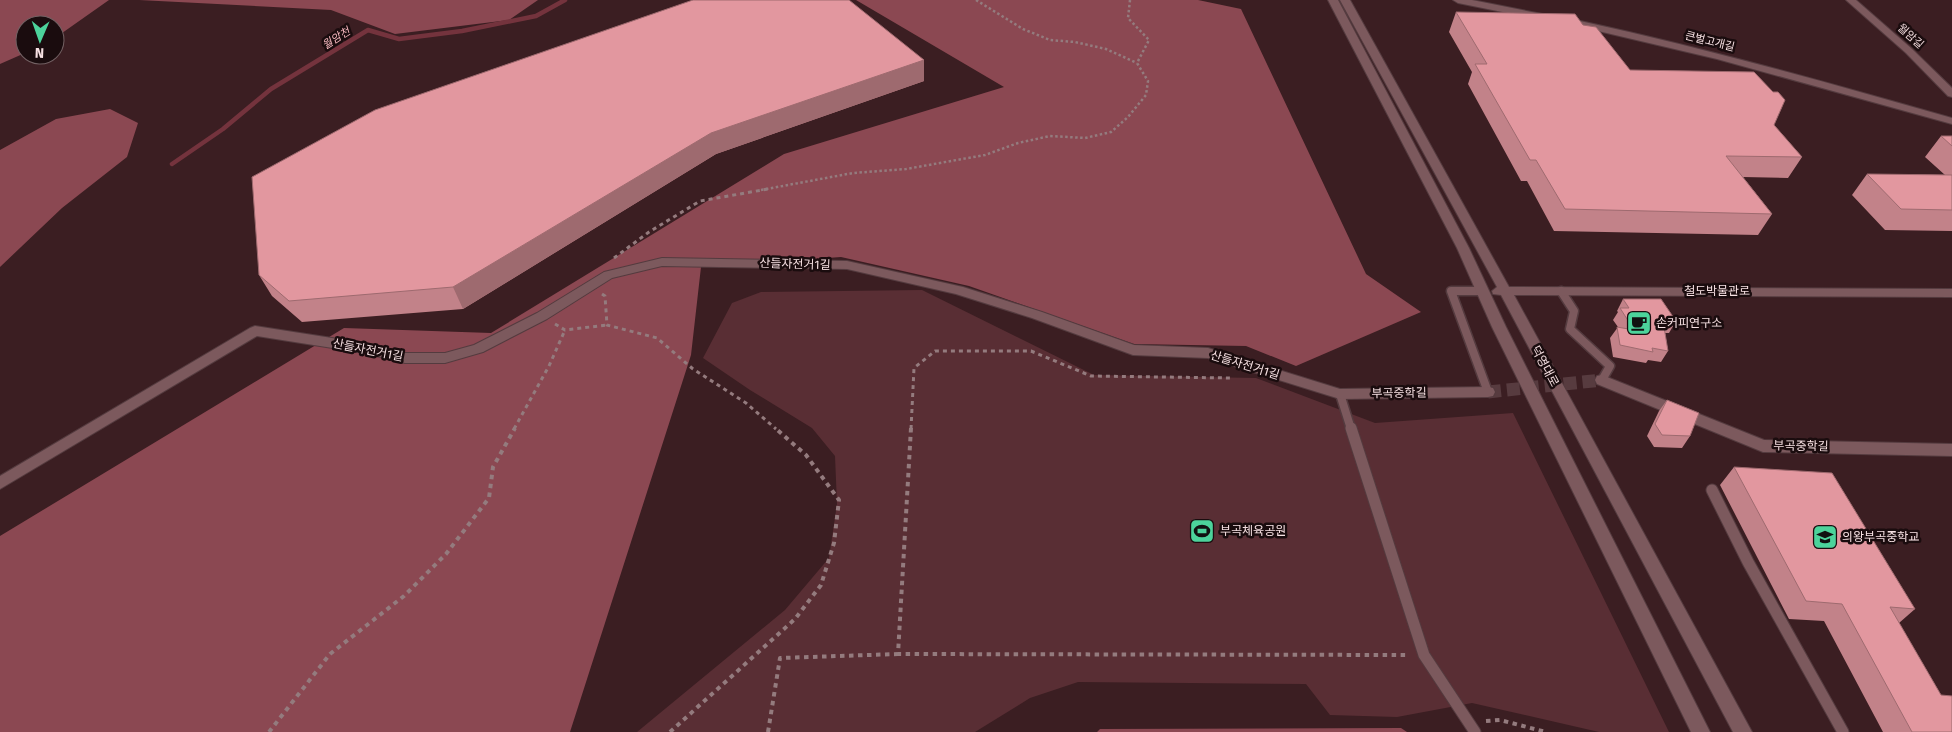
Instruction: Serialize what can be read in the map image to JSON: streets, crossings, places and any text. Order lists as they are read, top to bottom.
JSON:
{
  "streets": {
    "street": [
      "월암길",
      "큰벌고개길",
      "산들자전거1길",
      "철도박물관로",
      "덕영대로",
      "부곡중학길"
    ]
  },
  "crossings": [
    ["산들자전거1길", "부곡중학길"],
    ["철도박물관로", "덕영대로"]
  ],
  "water": ["월암천"],
  "places": {
    "cafe": ["손커피연구소"],
    "sports": ["부곡체육공원"],
    "school or university": ["의왕부곡중학교"]
  },
  "north": "bottom"
}
